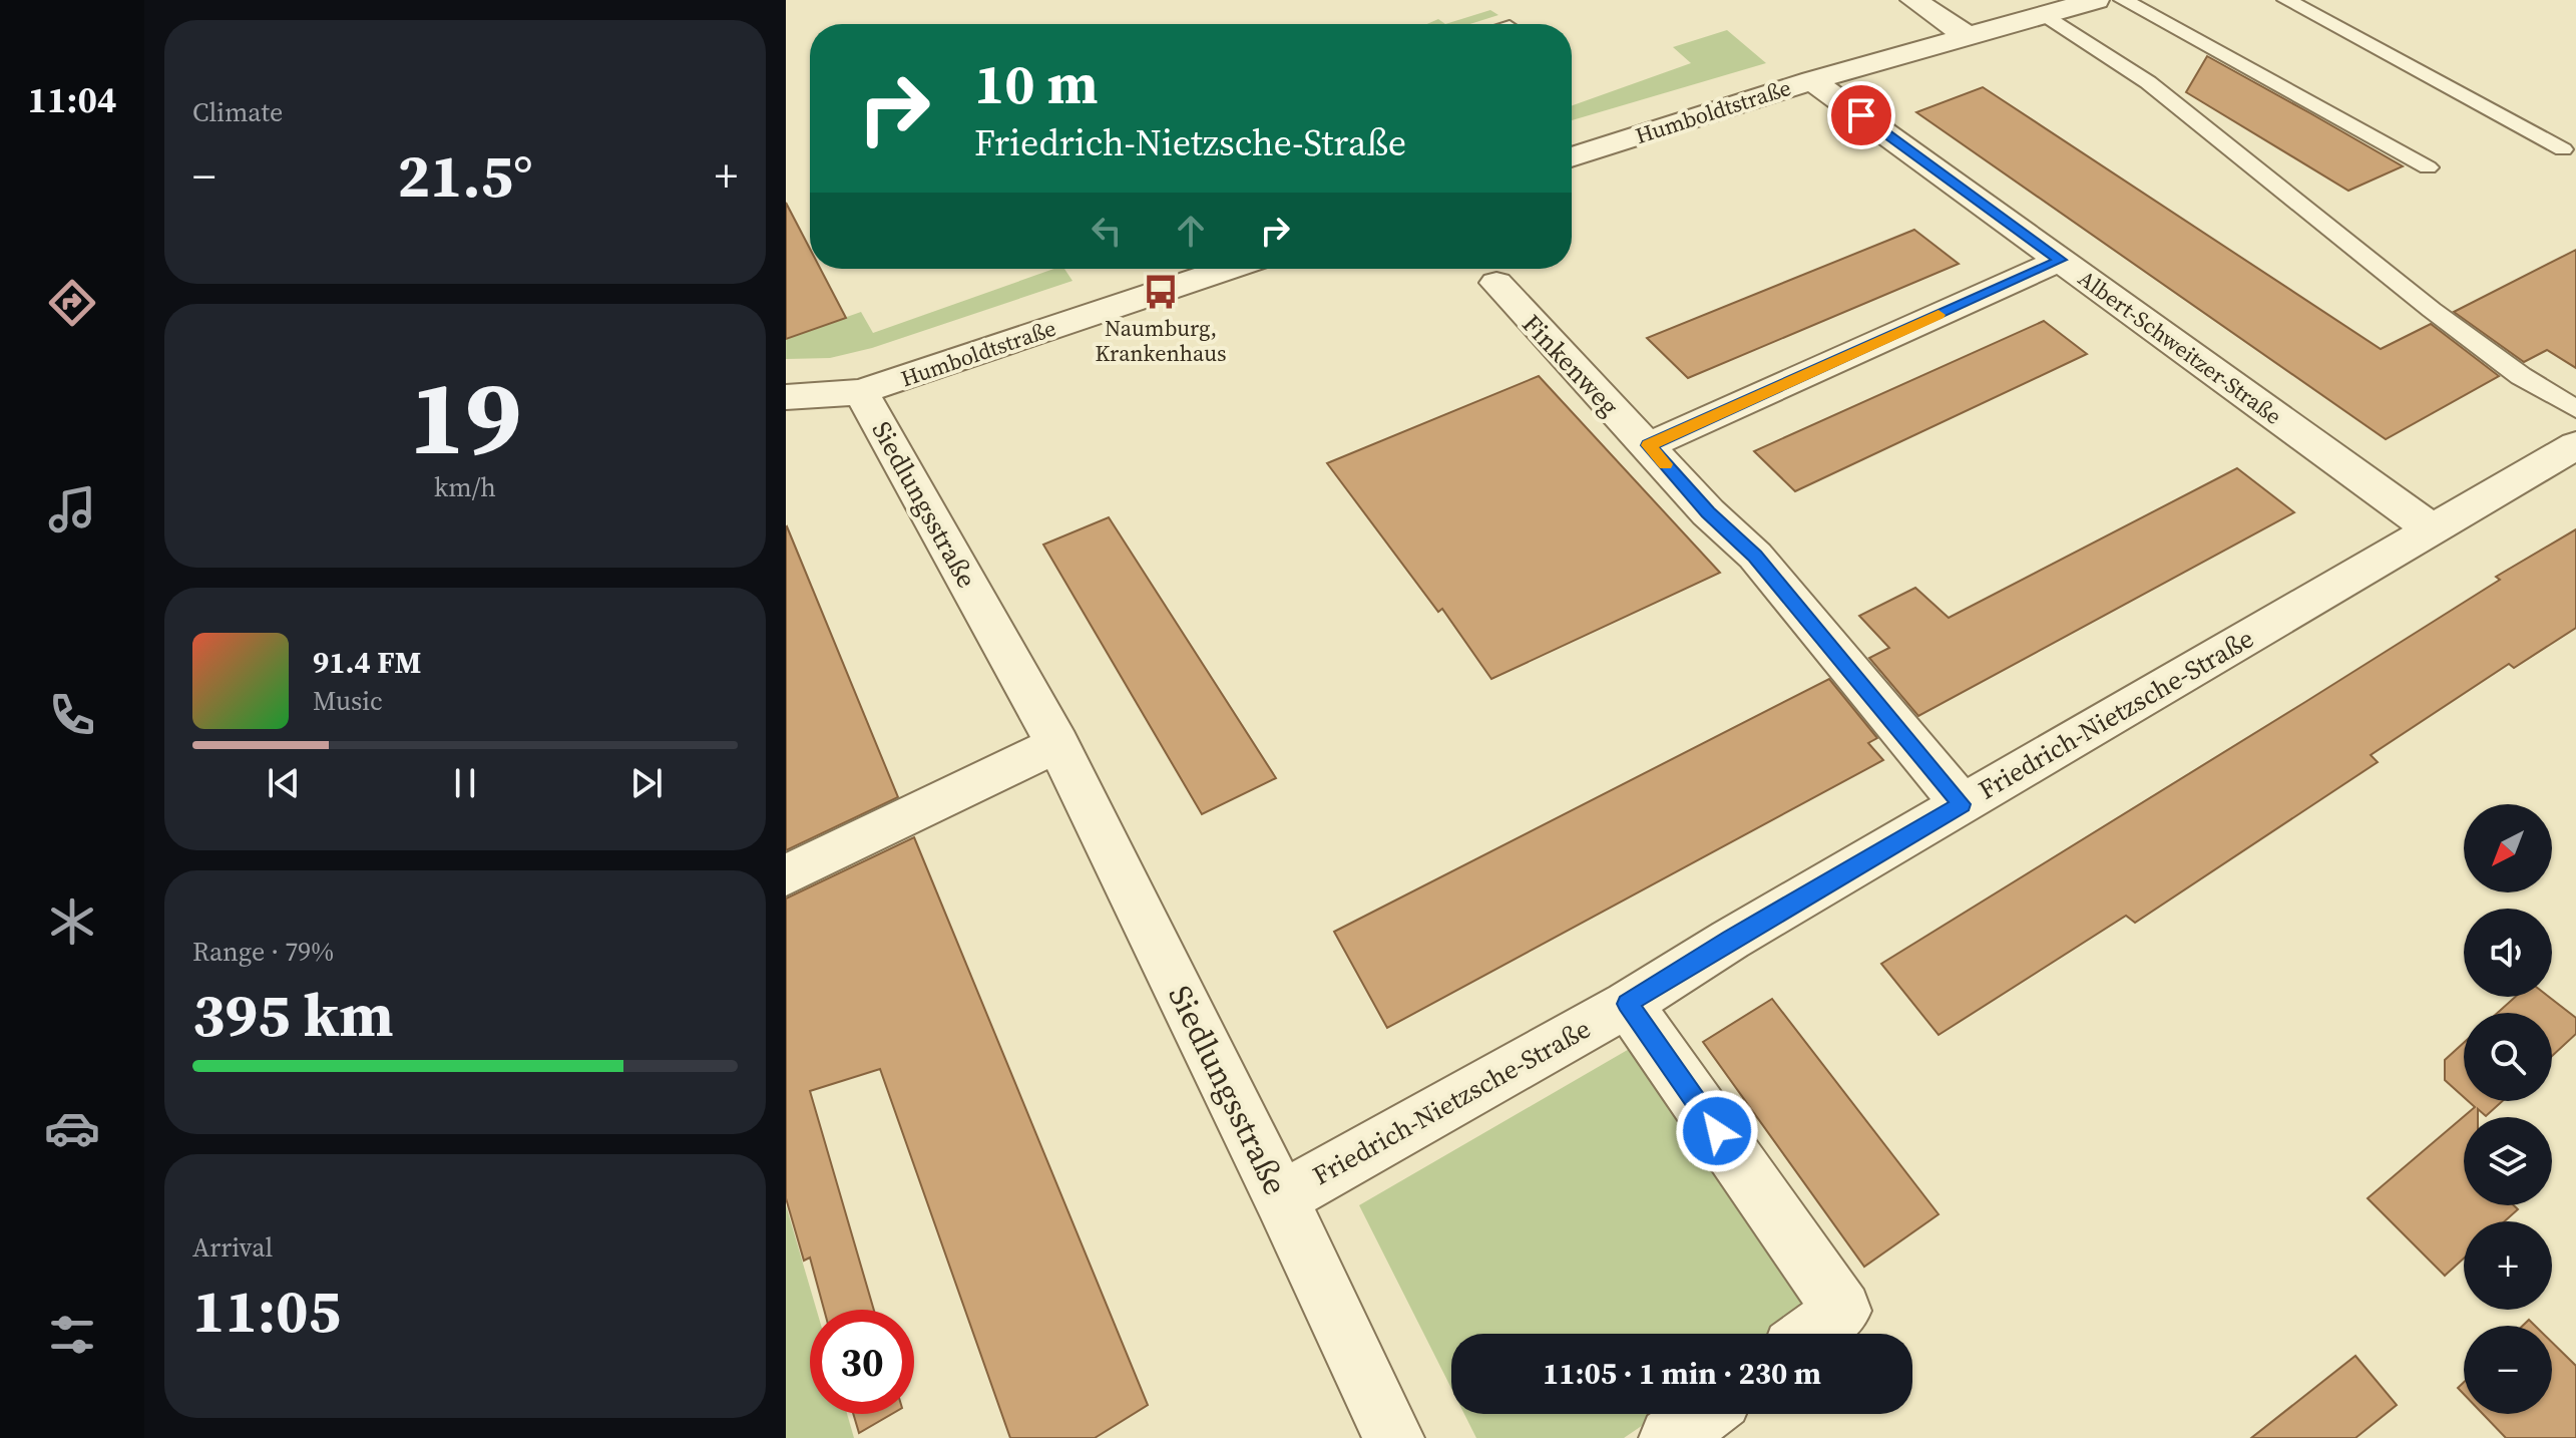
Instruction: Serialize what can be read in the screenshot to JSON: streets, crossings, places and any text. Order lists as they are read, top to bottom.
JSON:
{
  "streets": {
    "street": [
      "Humboldtstraße",
      "Albert-Schweitzer-Straße",
      "Finkenweg",
      "Siedlungsstraße",
      "Friedrich-Nietzsche-Straße"
    ]
  },
  "crossings": [
    ["Humboldtstraße", "Albert-Schweitzer-Straße"],
    ["Humboldtstraße", "Siedlungsstraße"],
    ["Albert-Schweitzer-Straße", "Friedrich-Nietzsche-Straße"],
    ["Finkenweg", "Friedrich-Nietzsche-Straße"],
    ["Siedlungsstraße", "Friedrich-Nietzsche-Straße"]
  ],
  "places": {
    "bus stop": ["Naumburg, Krankenhaus"]
  },
  "north": "bottom left",
  "page": {
    "tabs": "11:04",
    "tile": [
      "Climate",
      ["19", "km/h"],
      ["Range · 79%", "395 km"],
      ["Arrival", "11:05"]
    ],
    "turn": ["10 m", "Friedrich-Nietzsche-Straße"],
    "heat": ["−", "21.5°", "+"],
    "song": ["91.4 FM", "Music"],
    "map_buttons": ["+", "−"],
    "limit": "30",
    "trip": "11:05 · 1 min · 230 m"
  }
}
